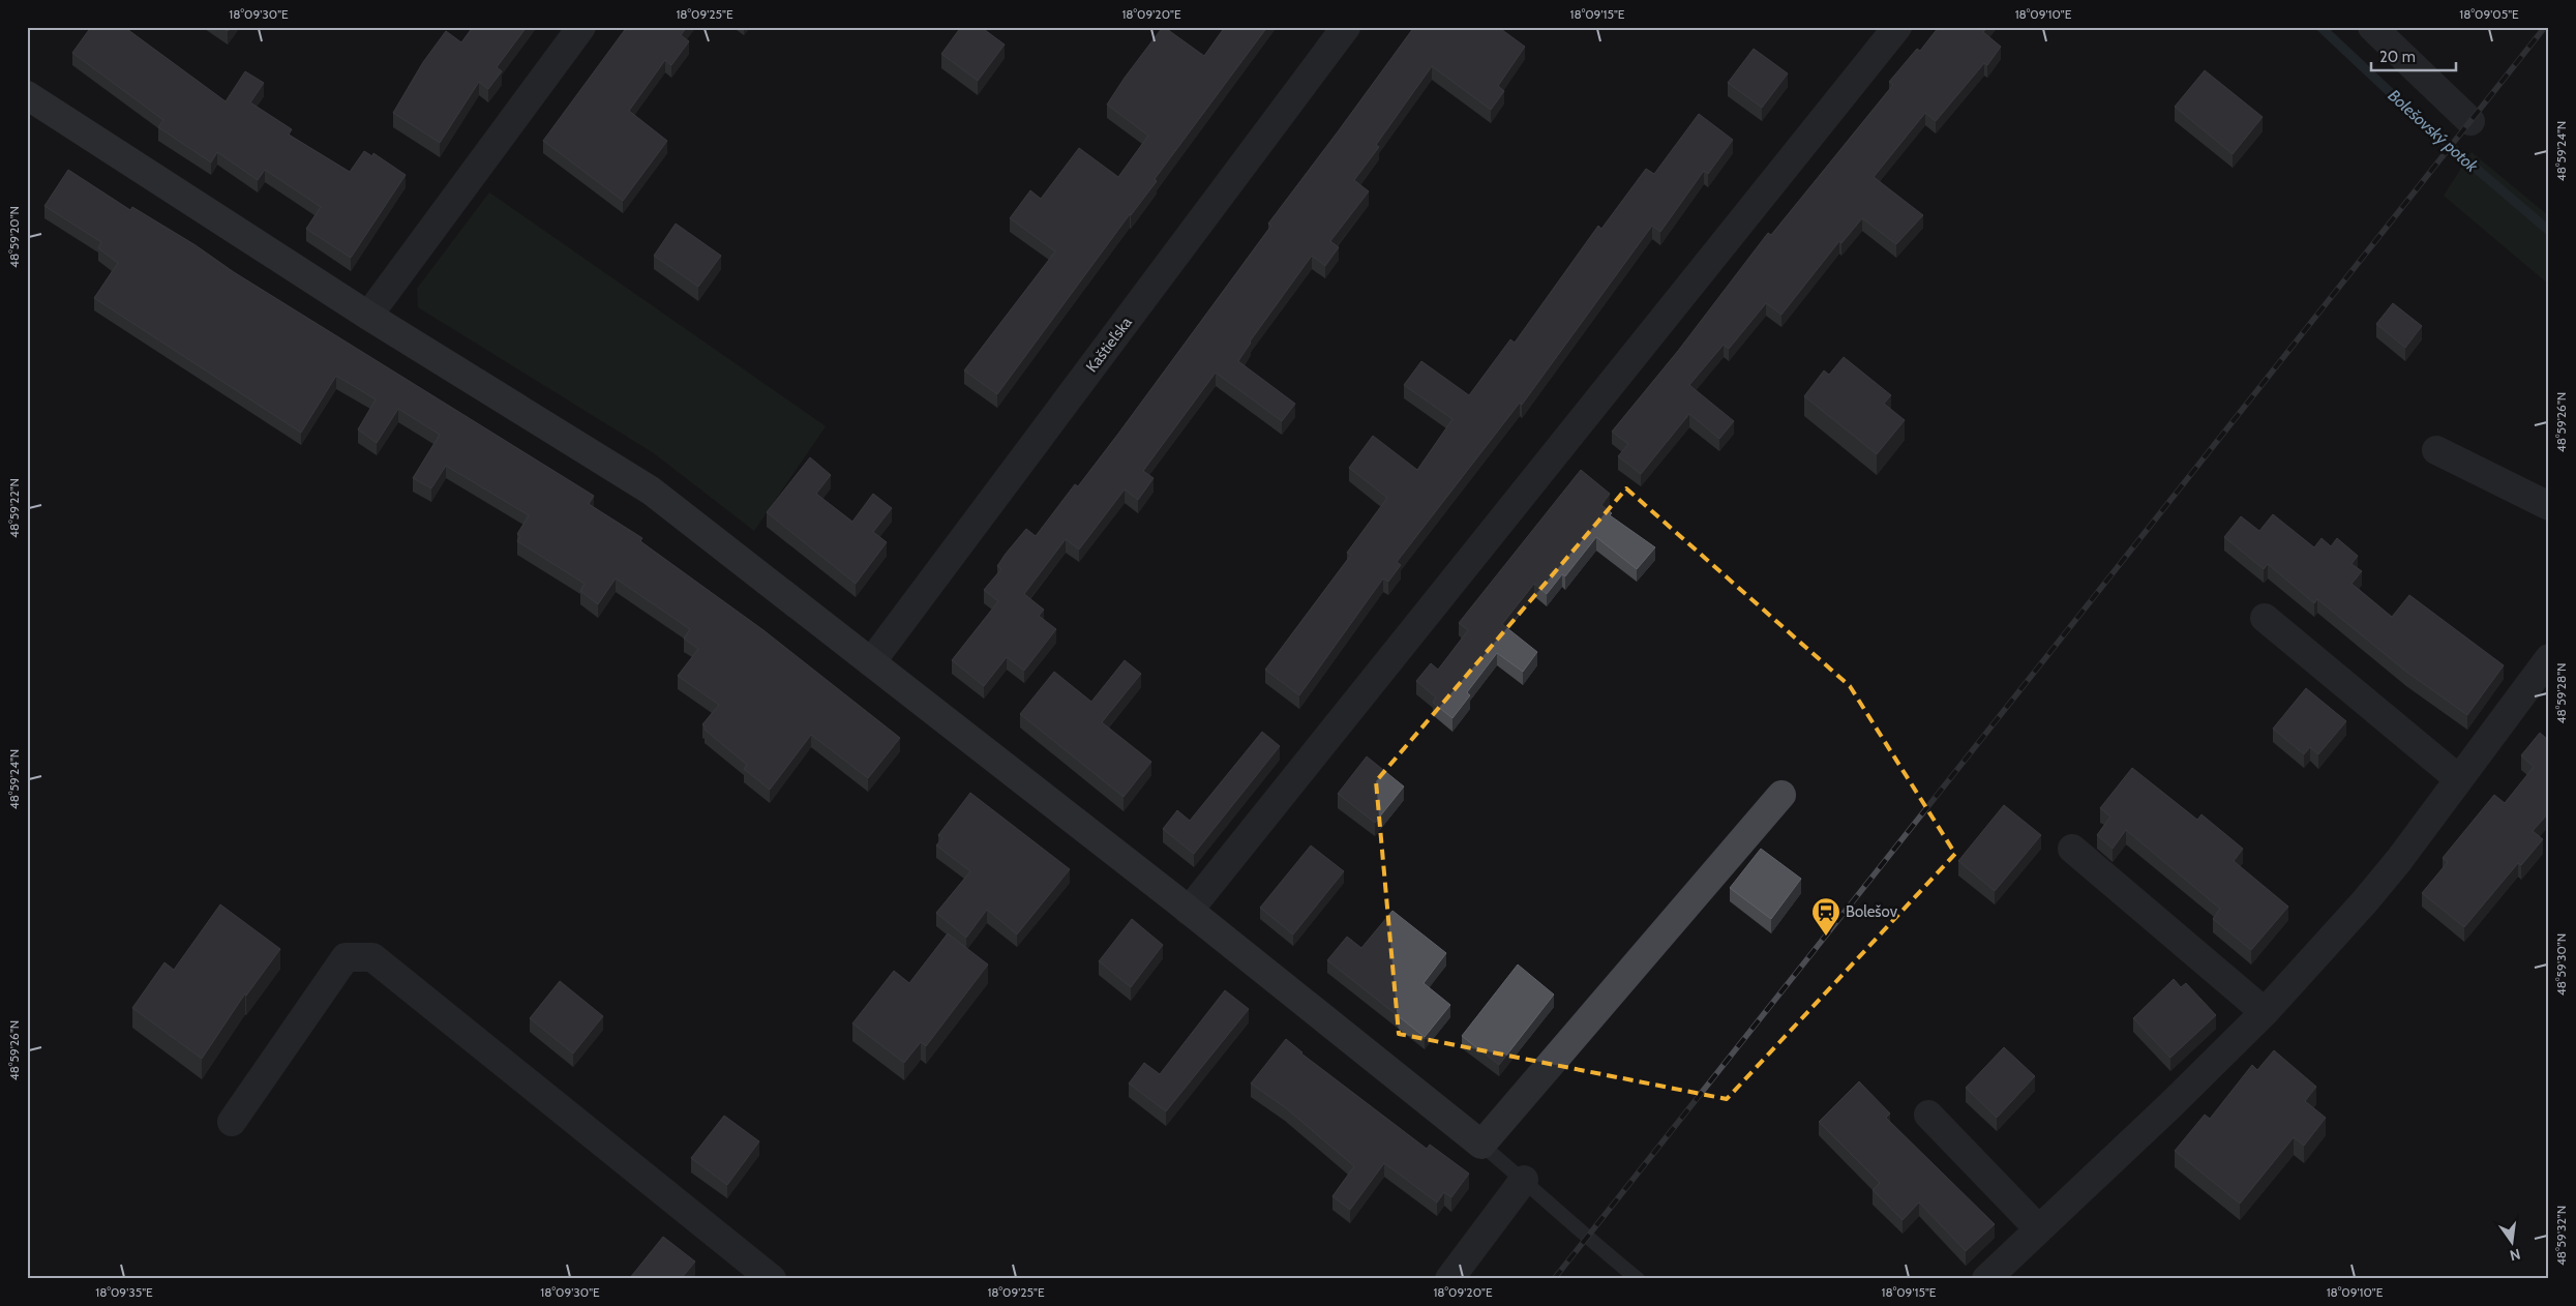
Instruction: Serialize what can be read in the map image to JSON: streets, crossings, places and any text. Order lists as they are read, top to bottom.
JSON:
{
  "streets": {
    "street": ["Kaštieľska"]
  },
  "water": ["Bolešovský potok"],
  "places": {
    "station": ["Bolešov"]
  },
  "scale_bar": "20 m",
  "north": "bottom",
  "coordinates": [
    "18°09'30\"E",
    "18°09'25\"E",
    "18°09'20\"E",
    "18°09'15\"E",
    "18°09'10\"E",
    "18°09'05\"E",
    "48°59'24\"N",
    "48°59'20\"N",
    "48°59'26\"N",
    "48°59'22\"N",
    "48°59'28\"N",
    "48°59'30\"N",
    "48°59'32\"N",
    "18°09'35\"E"
  ]
}
